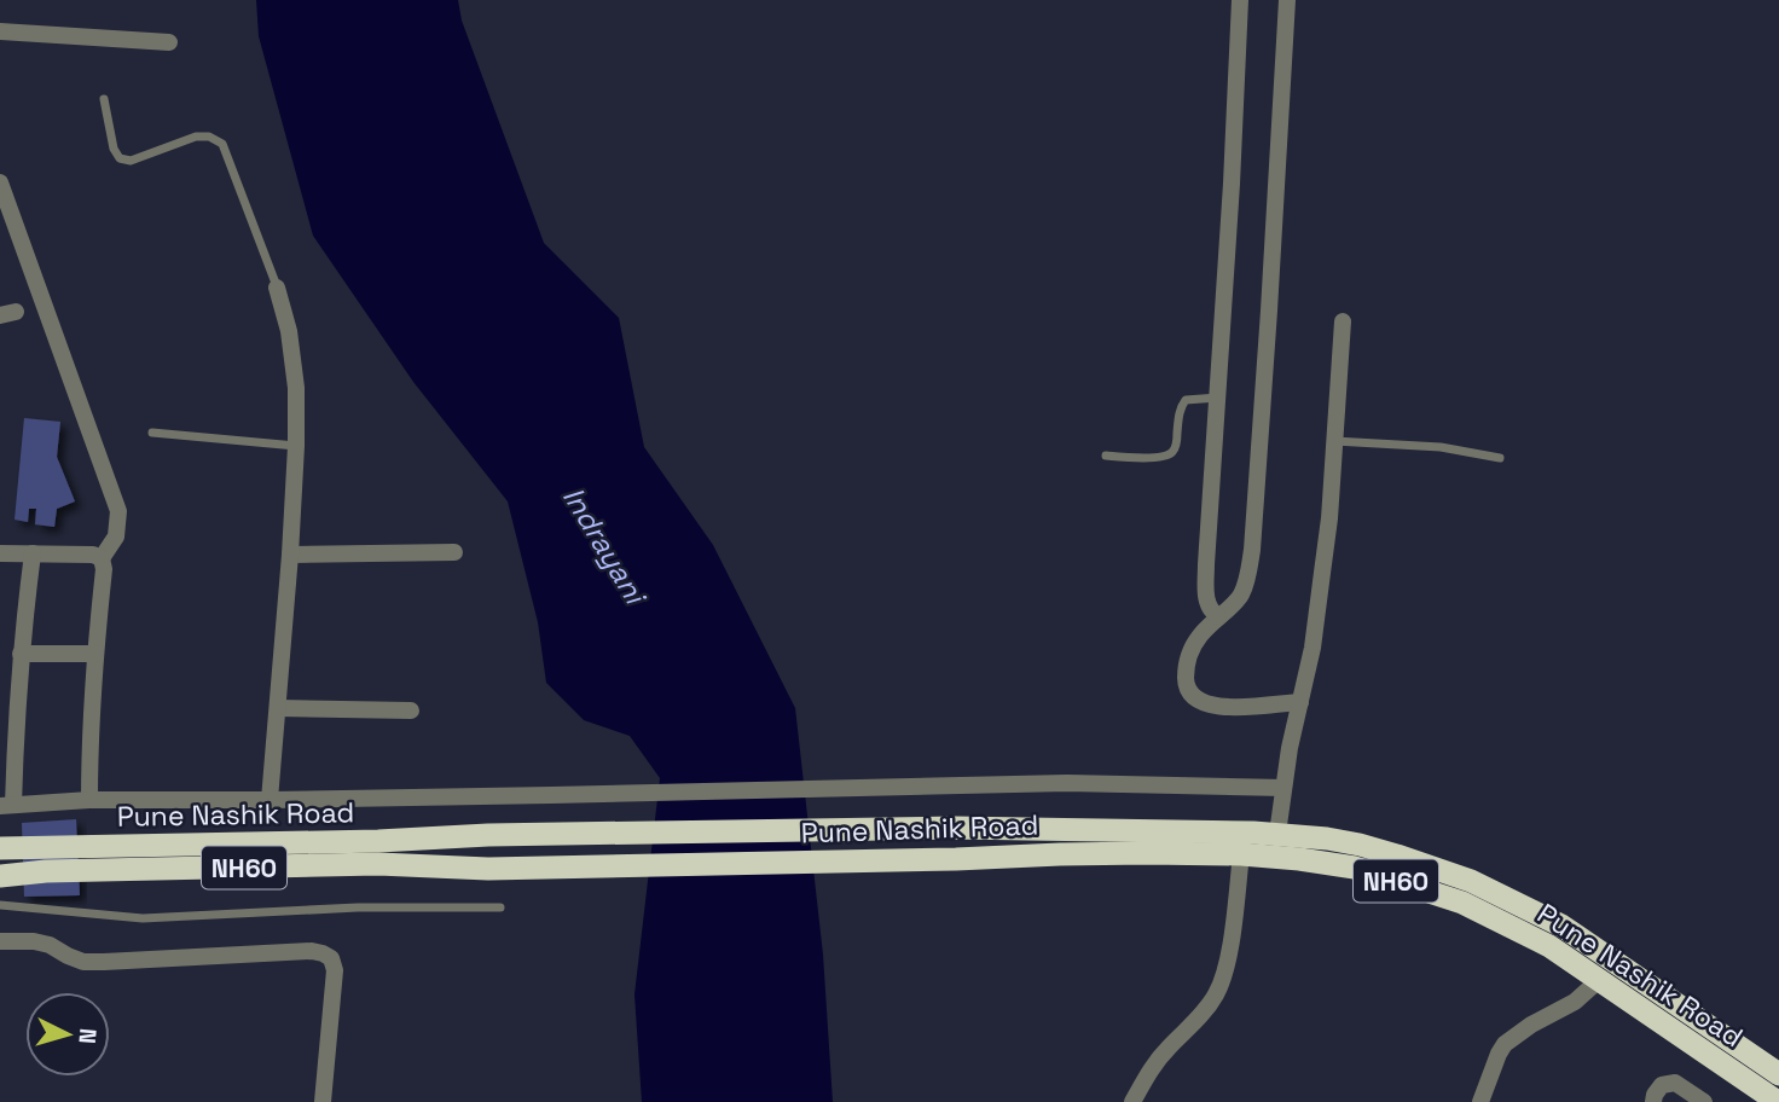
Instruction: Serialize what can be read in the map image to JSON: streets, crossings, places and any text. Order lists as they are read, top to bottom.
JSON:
{
  "streets": {
    "highway": ["Pune Nashik Road", "NH60"]
  },
  "water": ["Indrayani"],
  "north": "right"
}
